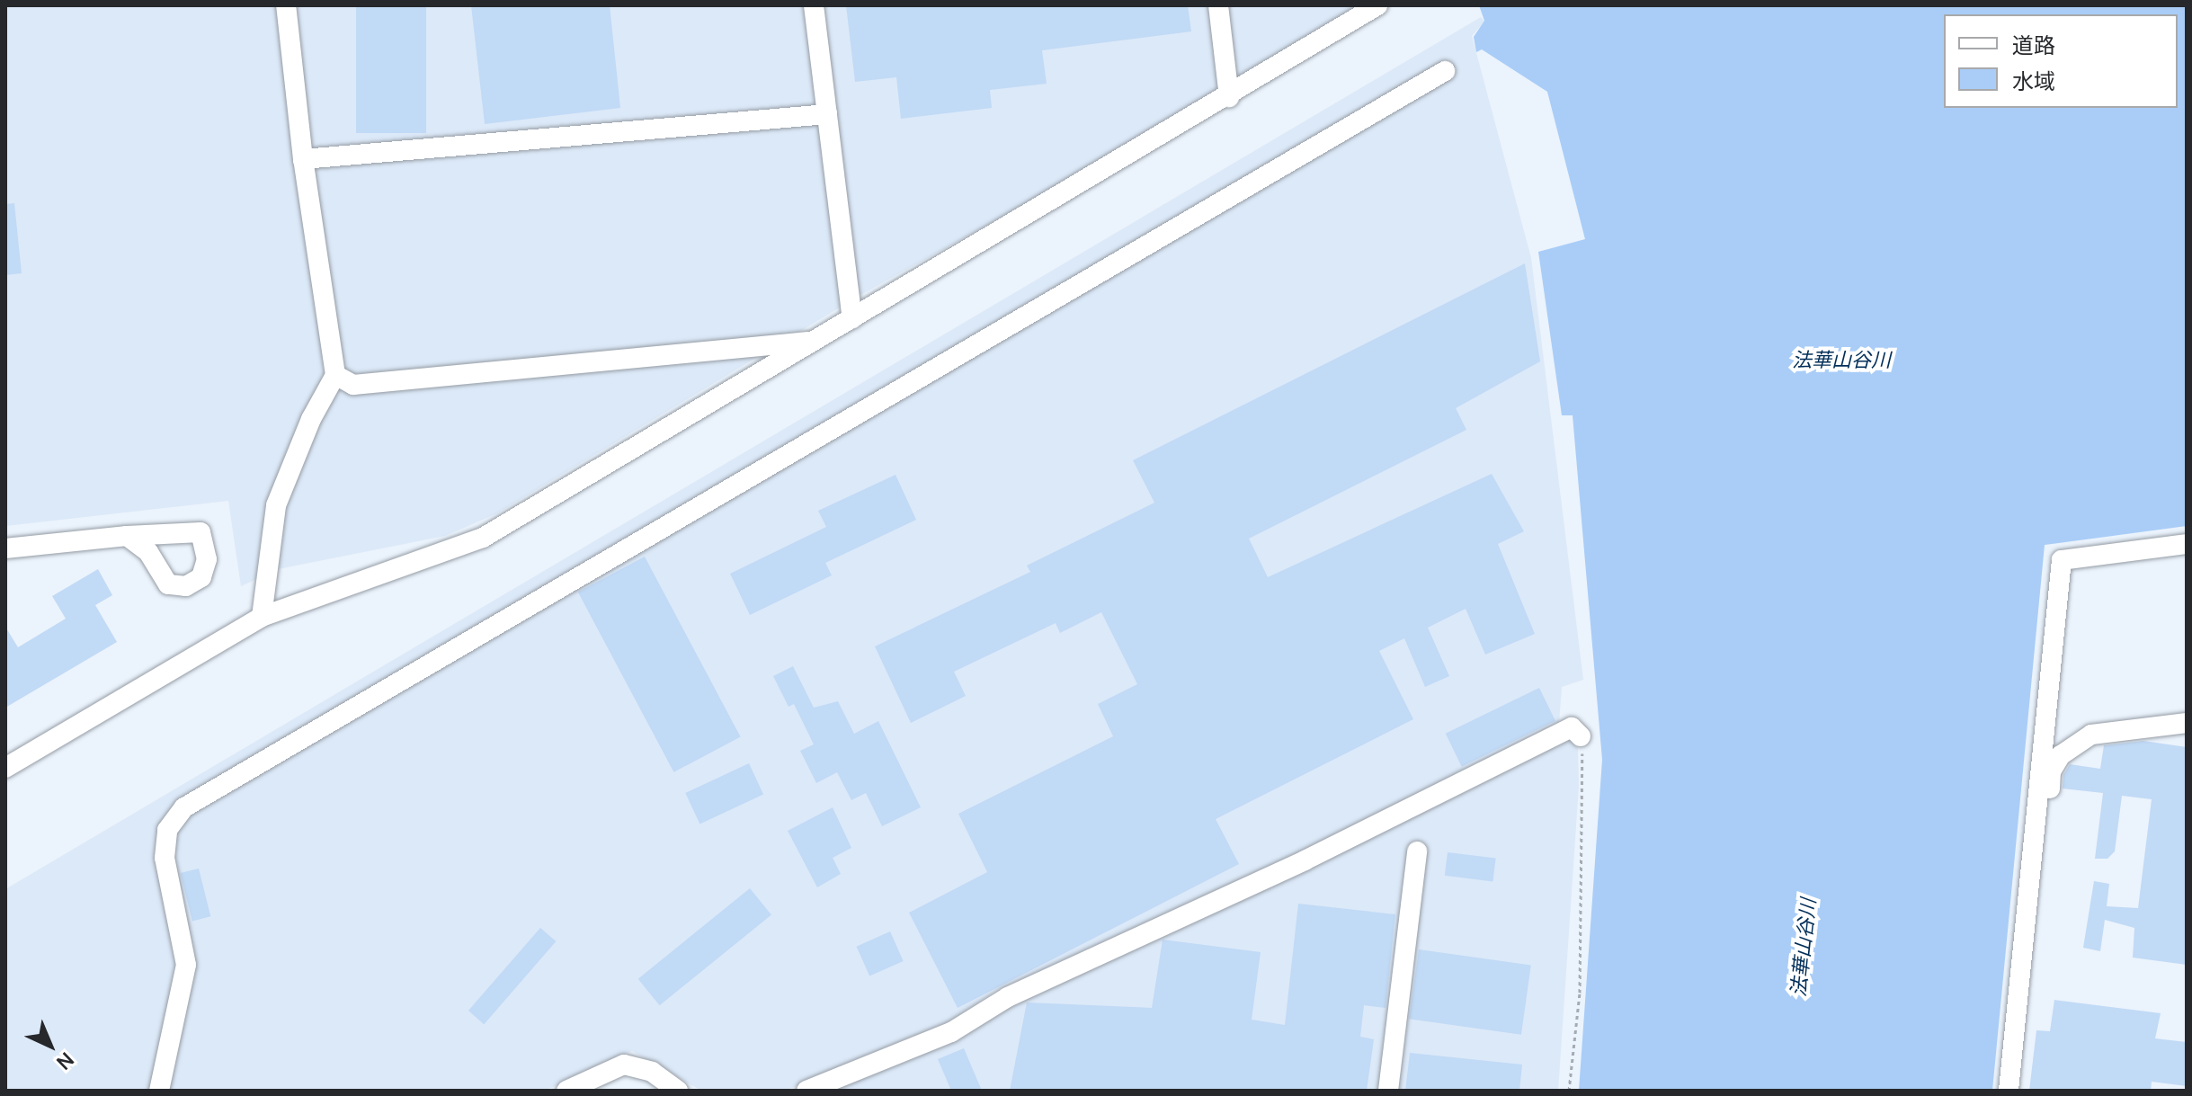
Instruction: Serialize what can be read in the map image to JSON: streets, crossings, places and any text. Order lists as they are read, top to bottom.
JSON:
{
  "water": ["法華山谷川"],
  "legend": ["道路", "水域"],
  "north": "bottom right"
}
